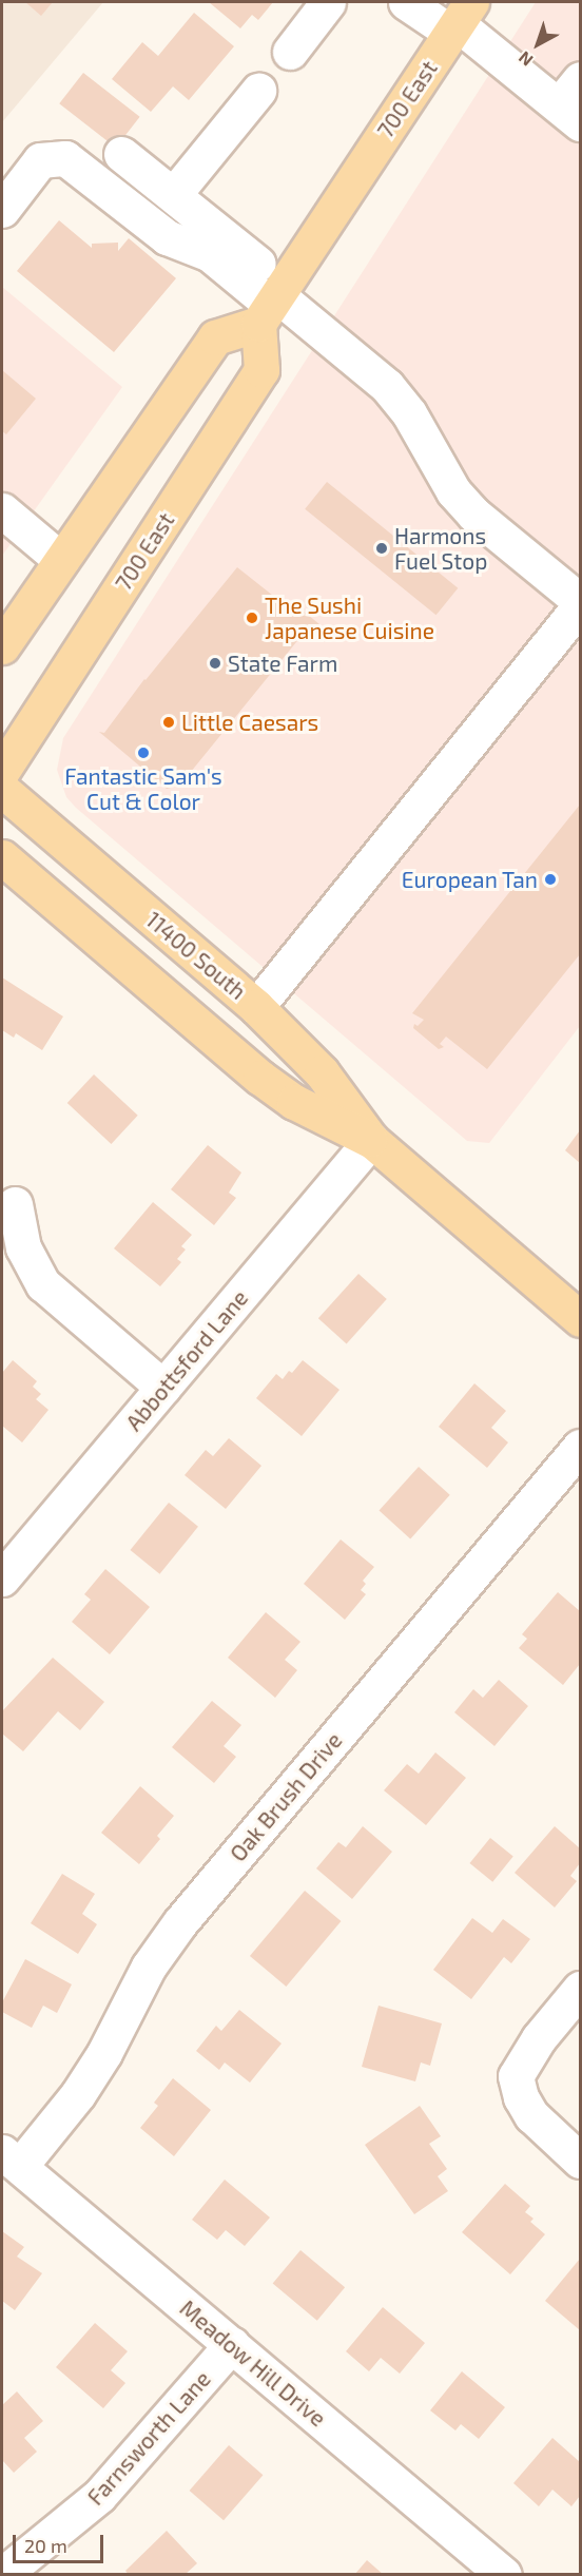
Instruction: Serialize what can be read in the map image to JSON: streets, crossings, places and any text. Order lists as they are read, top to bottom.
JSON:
{
  "streets": {
    "main road": ["700 East", "11400 South"],
    "street": [
      "Abbottsford Lane",
      "Oak Brush Drive",
      "Meadow Hill Drive",
      "Farnsworth Lane"
    ]
  },
  "crossings": [
    ["11400 South", "Abbottsford Lane"],
    ["Oak Brush Drive", "Meadow Hill Drive"],
    ["Meadow Hill Drive", "Farnsworth Lane"]
  ],
  "places": [
    "Harmons Fuel Stop",
    "The Sushi Japanese Cuisine",
    "State Farm",
    "Little Caesars",
    "Fantastic Sam's Cut & Color",
    "European Tan"
  ],
  "scale_bar": "20 m",
  "north": "bottom left"
}
